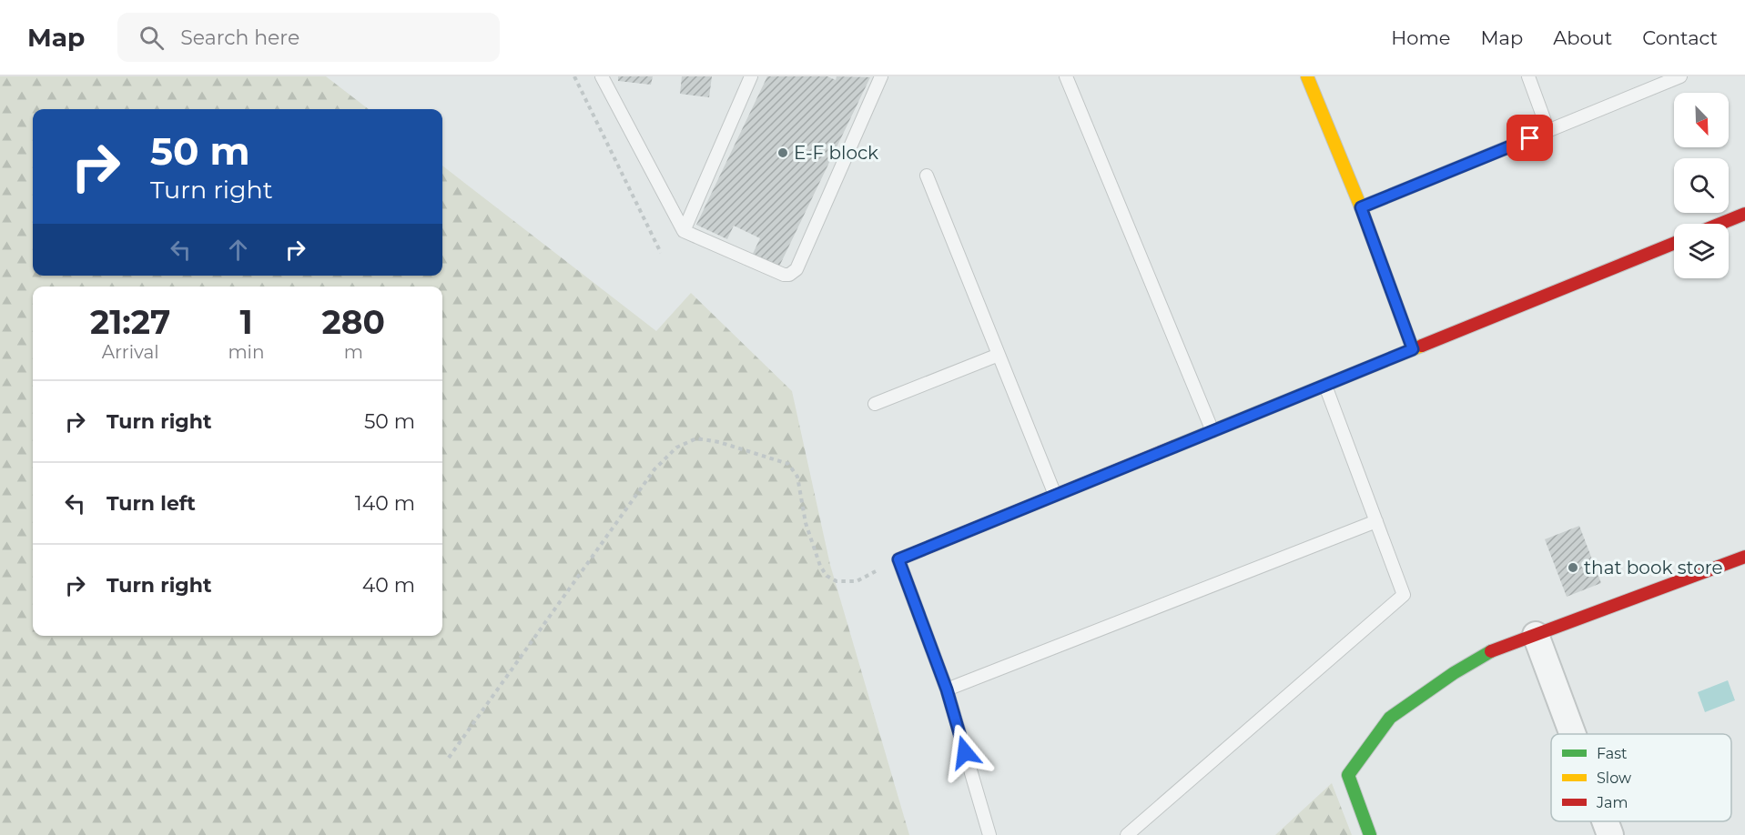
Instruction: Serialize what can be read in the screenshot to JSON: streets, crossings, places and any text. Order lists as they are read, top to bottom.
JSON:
{
  "places": ["E-F block", "that book store"],
  "legend": ["Fast", "Slow", "Jam"],
  "north": "bottom right",
  "page": {
    "header": "Map",
    "search": "Search here",
    "nav": [
      "Home",
      "Map",
      "About",
      "Contact"
    ],
    "turn": ["50 m", "Turn right"],
    "eta": [
      "21:27",
      "Arrival",
      "1",
      "min",
      "280",
      "m"
    ],
    "list": [
      {
        "name": "Turn right",
        "value": "50 m"
      },
      {
        "name": "Turn left",
        "value": "140 m"
      },
      {
        "name": "Turn right",
        "value": "40 m"
      }
    ]
  }
}
